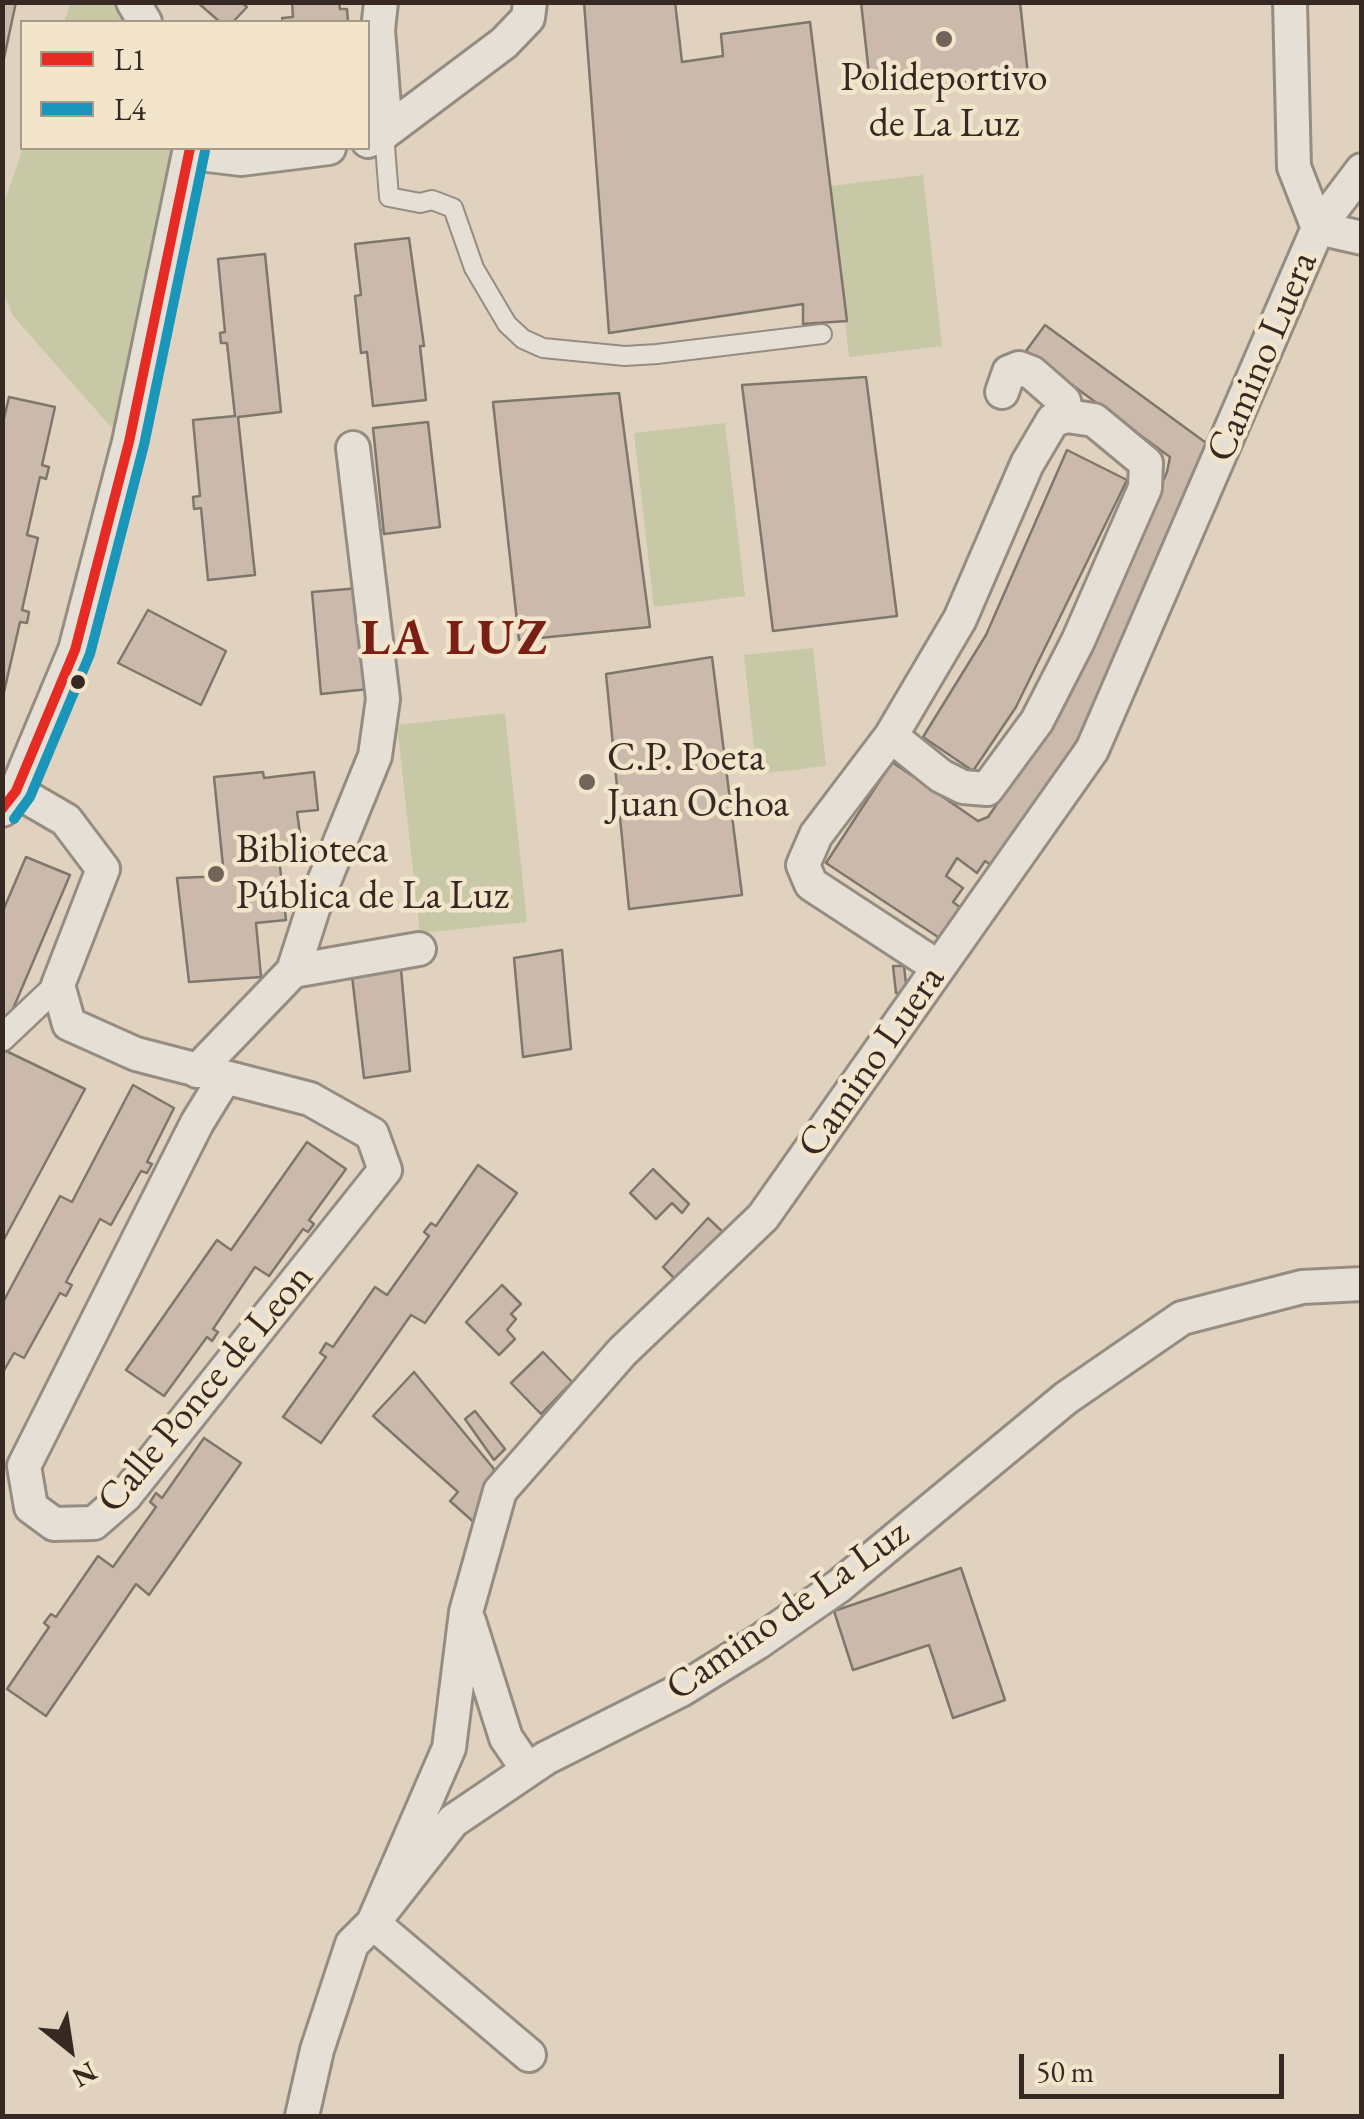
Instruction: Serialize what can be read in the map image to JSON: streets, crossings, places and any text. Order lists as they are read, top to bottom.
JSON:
{
  "streets": {
    "street": ["Camino Luera", "Calle Ponce de Leon", "Camino de La Luz"]
  },
  "crossings": [
    ["Camino Luera", "Camino de La Luz"]
  ],
  "districts": ["LA LUZ"],
  "places": ["Polideportivo de La Luz", "C.P. Poeta Juan Ochoa", "Biblioteca Pública de La Luz"],
  "lines": ["transit line L1", "transit line L4"],
  "legend": ["L1", "L4"],
  "scale_bar": "50 m",
  "north": "bottom right"
}
